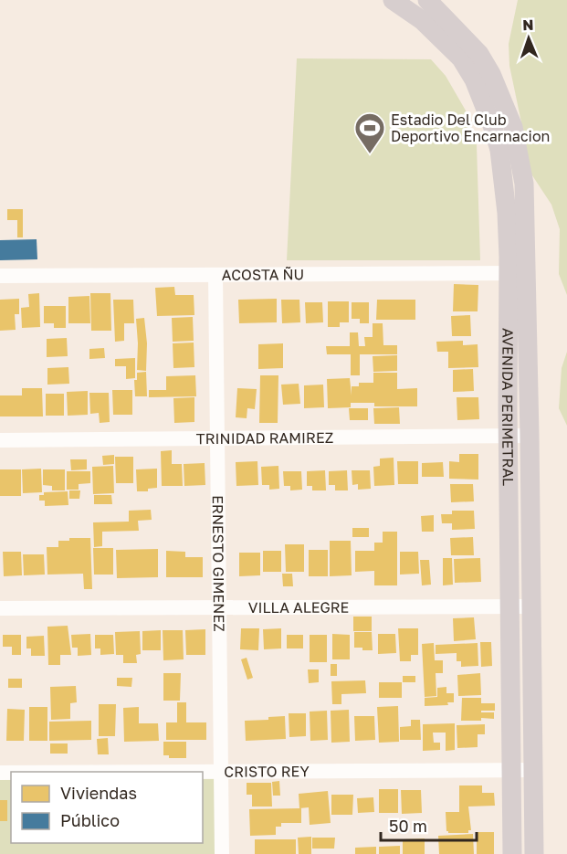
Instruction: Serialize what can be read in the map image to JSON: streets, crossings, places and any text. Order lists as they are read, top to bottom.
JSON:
{
  "streets": {
    "main road": ["AVENIDA PERIMETRAL"],
    "street": [
      "ACOSTA ÑU",
      "TRINIDAD RAMIREZ",
      "ERNESTO GIMENEZ",
      "VILLA ALEGRE",
      "CRISTO REY"
    ]
  },
  "crossings": [
    ["ACOSTA ÑU", "AVENIDA PERIMETRAL"],
    ["ACOSTA ÑU", "ERNESTO GIMENEZ"],
    ["AVENIDA PERIMETRAL", "TRINIDAD RAMIREZ"],
    ["AVENIDA PERIMETRAL", "VILLA ALEGRE"],
    ["AVENIDA PERIMETRAL", "CRISTO REY"],
    ["TRINIDAD RAMIREZ", "ERNESTO GIMENEZ"],
    ["ERNESTO GIMENEZ", "VILLA ALEGRE"],
    ["ERNESTO GIMENEZ", "CRISTO REY"]
  ],
  "places": {
    "sports": ["Estadio Del Club Deportivo Encarnacion"]
  },
  "legend": ["Viviendas", "Público"],
  "scale_bar": "50 m",
  "north": "top"
}
